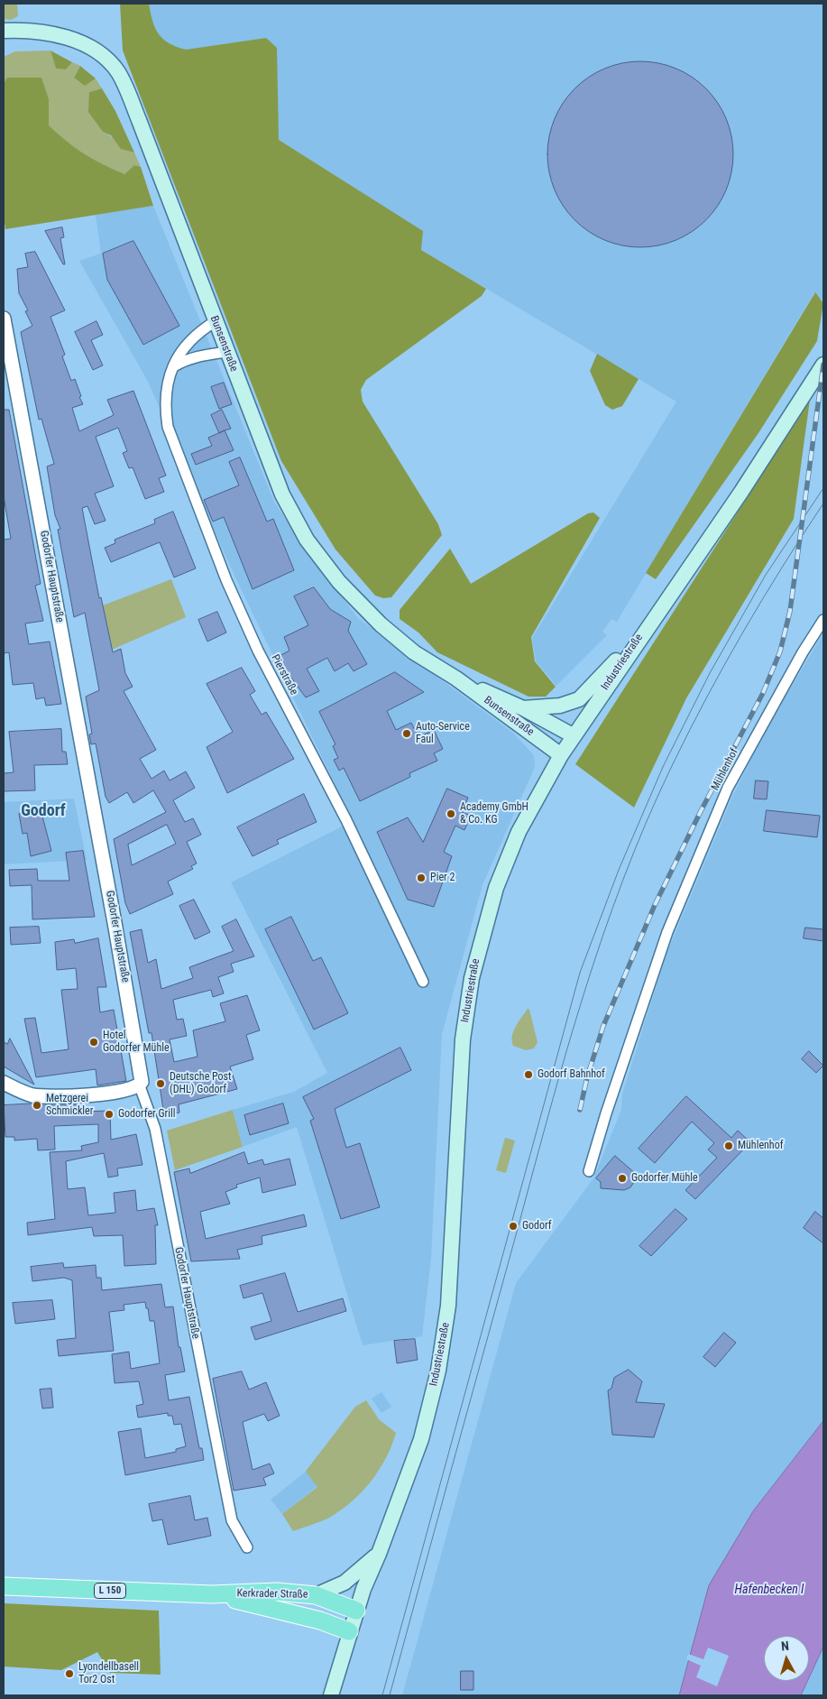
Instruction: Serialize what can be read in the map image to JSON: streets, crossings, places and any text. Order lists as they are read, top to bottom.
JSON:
{
  "streets": {
    "main road": [
      "Bunsenstraße",
      "Industriestraße",
      "L 150",
      "Kerkrader Straße"
    ],
    "street": ["Godorfer Hauptstraße", "Pierstraße", "Mühlenhof"]
  },
  "crossings": [
    ["Bunsenstraße", "Industriestraße"],
    ["Bunsenstraße", "Pierstraße"],
    ["Industriestraße", "Kerkrader Straße"]
  ],
  "districts": ["Godorf"],
  "water": ["Hafenbecken I"],
  "places": [
    "Auto-Service Faul",
    "Academy GmbH & Co. KG",
    "Pier 2",
    "Hotel Godorfer Mühle",
    "Godorf Bahnhof",
    "Deutsche Post (DHL) Godorf",
    "Metzgerei Schmickler",
    "Godorfer Grill",
    "Mühlenhof",
    "Godorfer Mühle",
    "Godorf",
    "Lyondellbasell Tor2 Ost"
  ],
  "north": "top"
}
